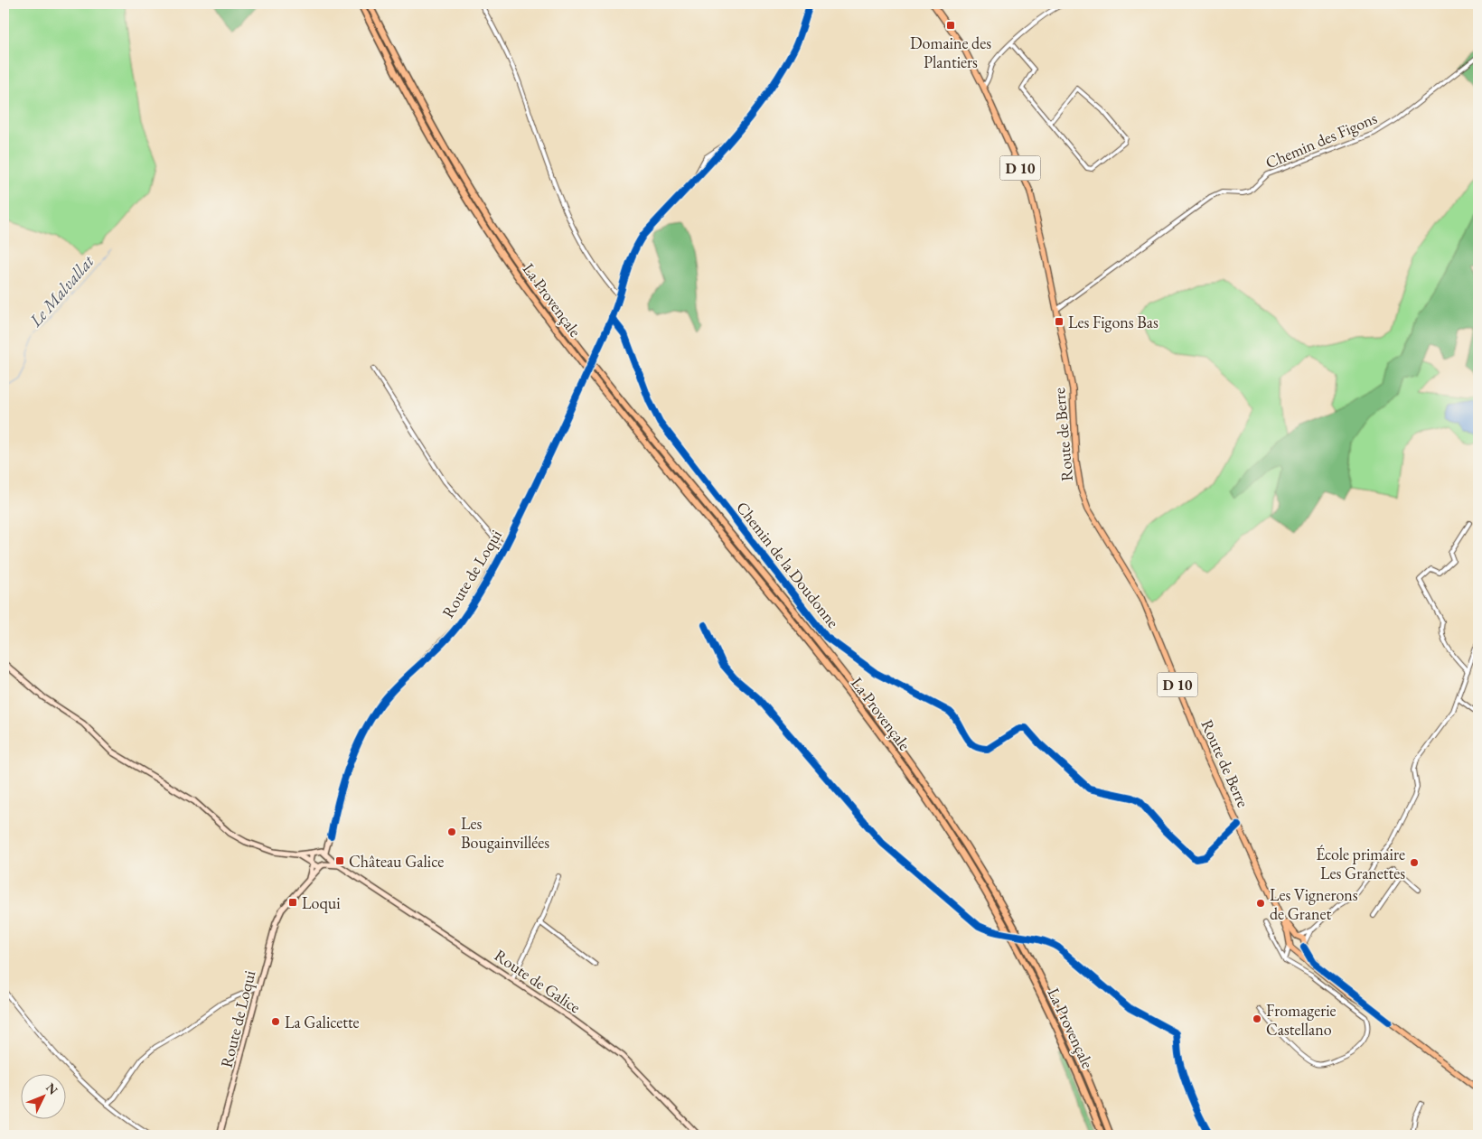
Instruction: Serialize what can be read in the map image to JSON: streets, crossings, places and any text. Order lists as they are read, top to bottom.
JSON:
{
  "streets": {
    "highway": ["La Provençale"],
    "main road": [
      "D 10",
      "Route de Berre",
      "Route de Loqui",
      "Route de Galice"
    ],
    "street": ["Chemin des Figons", "Chemin de la Doudonne"]
  },
  "crossings": [
    ["Chemin des Figons", "Route de Berre"],
    ["Route de Berre", "Chemin de la Doudonne"],
    ["Chemin de la Doudonne", "Route de Loqui"],
    ["Route de Loqui", "Route de Galice"]
  ],
  "water": ["Le Malvallat"],
  "places": {
    "transit": [
      "Domaine des Plantiers",
      "Les Figons Bas",
      "Château Galice",
      "Loqui"
    ],
    "other": [
      "Les Bougainvillées",
      "École primaire Les Granettes",
      "Les Vignerons de Granet",
      "Fromagerie Castellano",
      "La Galicette"
    ]
  },
  "north": "top right"
}
